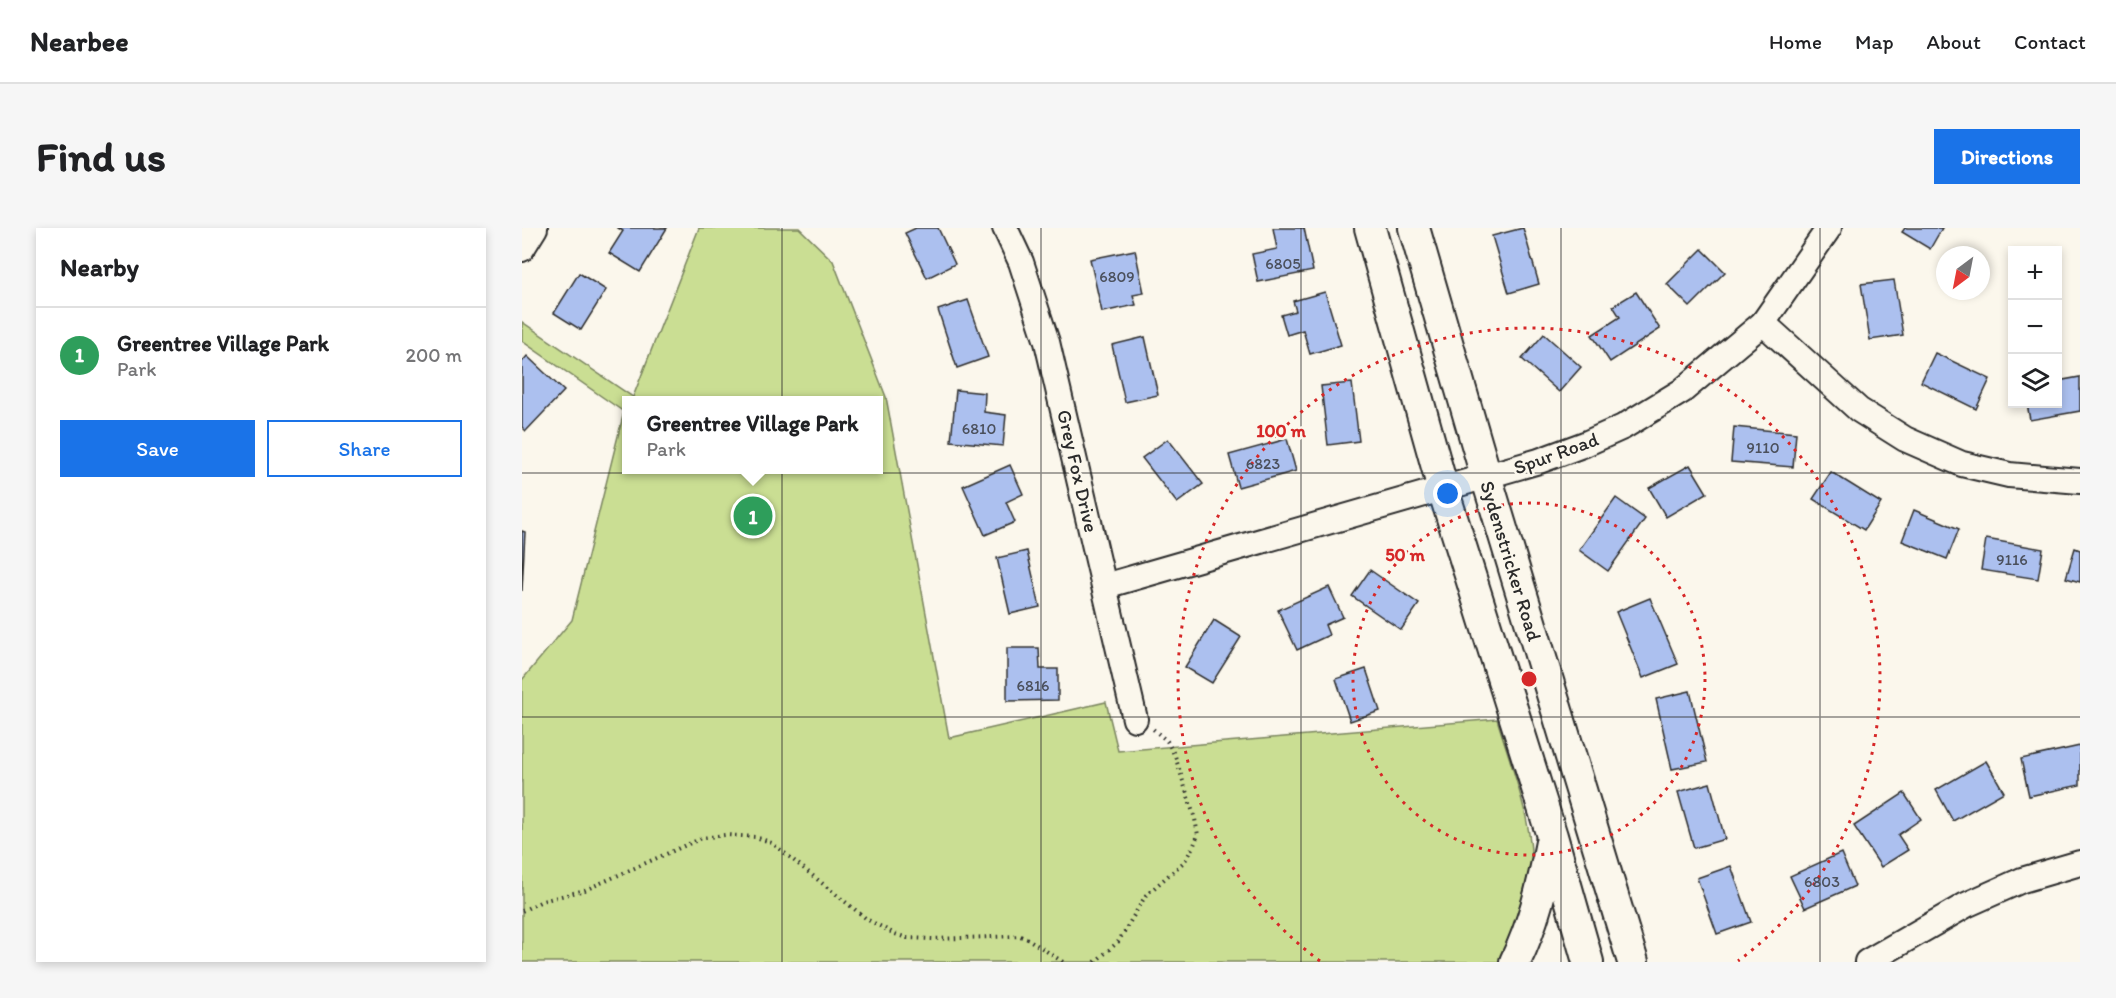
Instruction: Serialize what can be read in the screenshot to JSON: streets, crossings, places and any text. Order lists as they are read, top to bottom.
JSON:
{
  "streets": {
    "main road": ["Sydenstricker Road"],
    "street": ["Spur Road", "Grey Fox Drive"]
  },
  "crossings": [
    ["Spur Road", "Grey Fox Drive"],
    ["Spur Road", "Sydenstricker Road"]
  ],
  "house_numbers": [
    "6805",
    "6809",
    "6810",
    "9110",
    "6823",
    "9116",
    "6816",
    "6803"
  ],
  "north": "bottom left",
  "page": {
    "header": "Nearbee",
    "nav": [
      "Home",
      "Map",
      "About",
      "Contact"
    ],
    "buttons": [
      "Directions",
      ["Save", "Share"]
    ],
    "title": "Find us",
    "heading": "Nearby",
    "map_buttons": ["+", "−"],
    "list": [
      {
        "mark": "1",
        "name": "Greentree Village Park",
        "note": "Park",
        "value": "200 m"
      }
    ],
    "popup": ["Greentree Village Park", "Park"],
    "pins": "1"
  },
  "rings": ["100 m", "50 m"]
}
